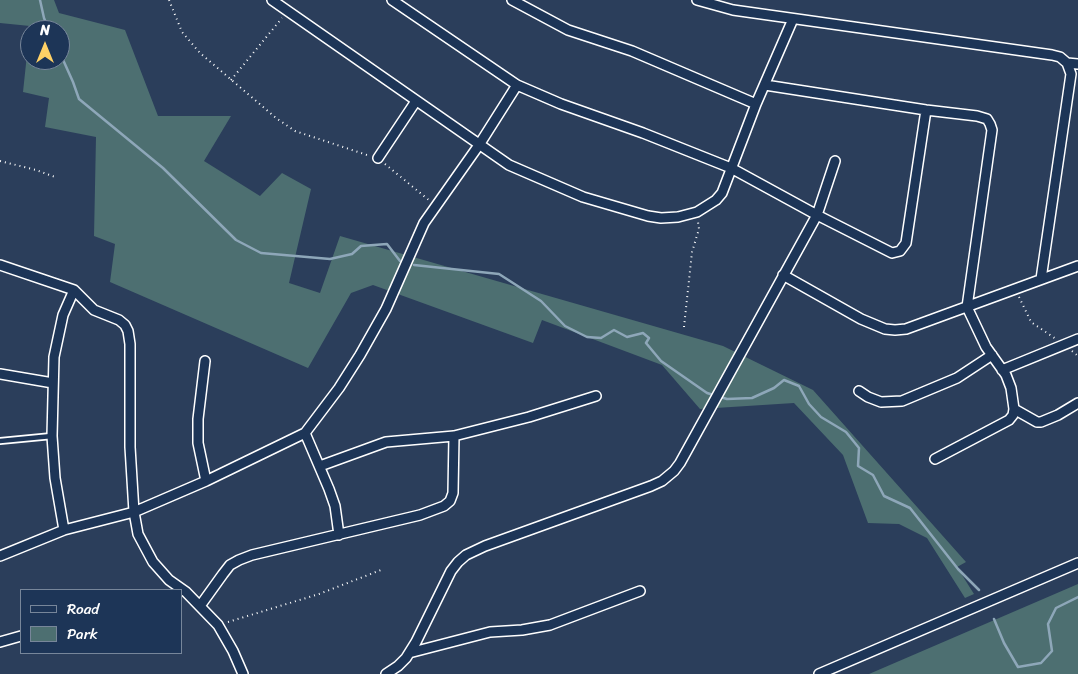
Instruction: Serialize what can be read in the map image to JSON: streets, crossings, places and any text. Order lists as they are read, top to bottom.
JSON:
{
  "legend": ["Road", "Park"],
  "north": "top"
}
